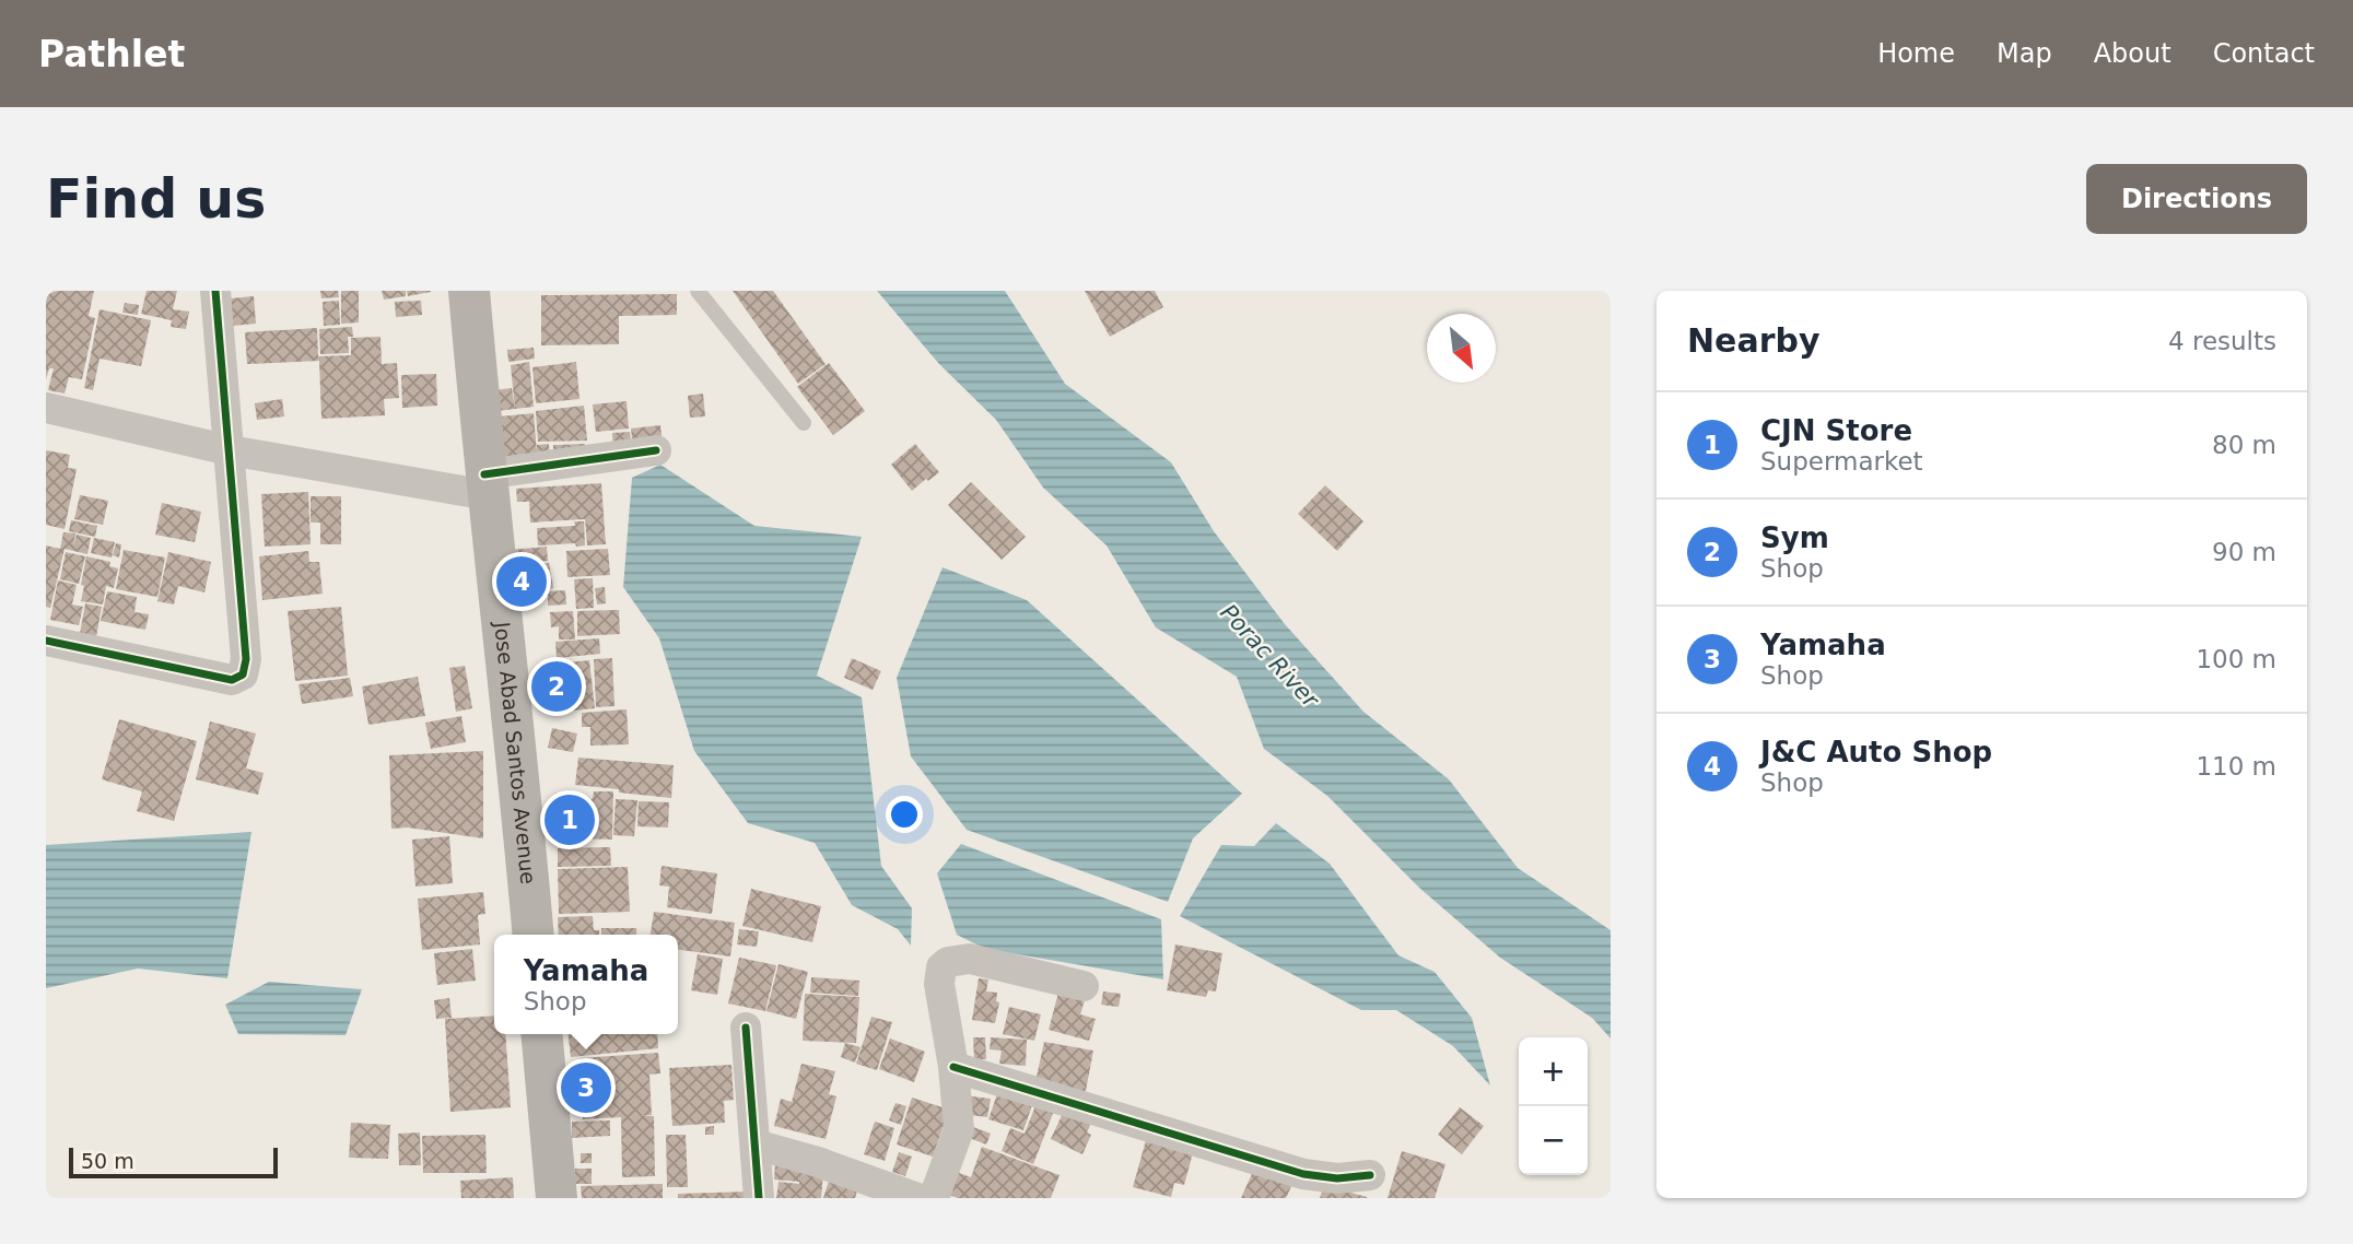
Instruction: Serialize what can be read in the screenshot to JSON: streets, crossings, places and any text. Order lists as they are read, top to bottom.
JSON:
{
  "streets": {
    "main road": ["Jose Abad Santos Avenue"]
  },
  "water": ["Porac River"],
  "scale_bar": "50 m",
  "north": "bottom right",
  "page": {
    "header": "Pathlet",
    "nav": [
      "Home",
      "Map",
      "About",
      "Contact"
    ],
    "buttons": "Directions",
    "title": "Find us",
    "heading": ["Nearby", "4 results"],
    "list": [
      {
        "mark": "1",
        "name": "CJN Store",
        "note": "Supermarket",
        "value": "80 m"
      },
      {
        "mark": "2",
        "name": "Sym",
        "note": "Shop",
        "value": "90 m"
      },
      {
        "mark": "3",
        "name": "Yamaha",
        "note": "Shop",
        "value": "100 m"
      },
      {
        "mark": "4",
        "name": "J&C Auto Shop",
        "note": "Shop",
        "value": "110 m"
      }
    ],
    "pins": [
      "4",
      "2",
      "1",
      "3"
    ],
    "popup": ["Yamaha", "Shop"],
    "map_buttons": ["+", "−"],
    "scale": "50 m"
  }
}
